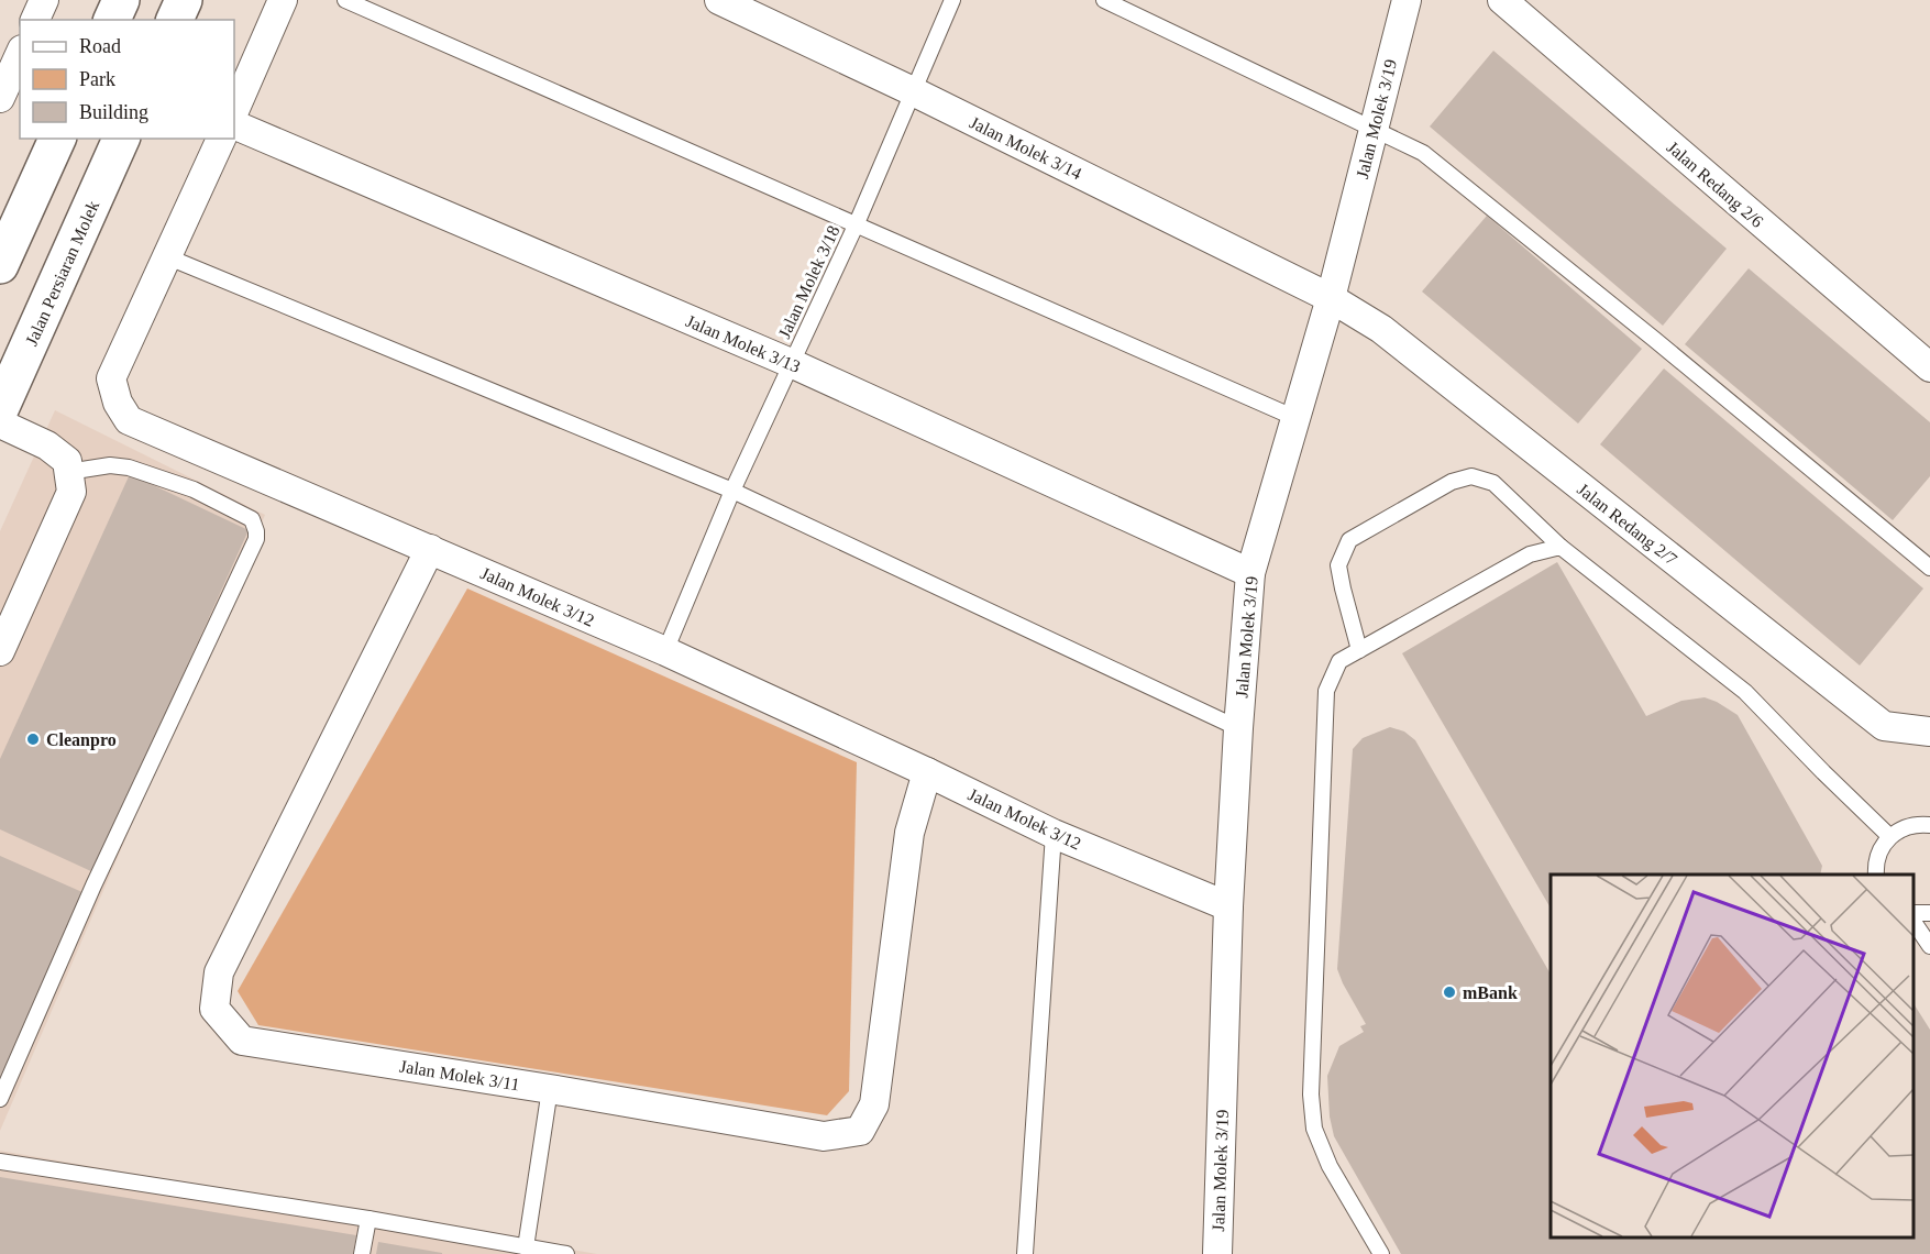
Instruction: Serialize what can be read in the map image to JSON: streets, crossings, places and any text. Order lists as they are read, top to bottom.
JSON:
{
  "streets": {
    "main road": ["Jalan Persiaran Molek"],
    "street": [
      "Jalan Molek 3/19",
      "Jalan Molek 3/14",
      "Jalan Redang 2/6",
      "Jalan Molek 3/13",
      "Jalan Redang 2/7",
      "Jalan Molek 3/12",
      "Jalan Molek 3/11"
    ],
    "lane": ["Jalan Molek 3/18"]
  },
  "crossings": [
    ["Jalan Molek 3/19", "Jalan Molek 3/14"],
    ["Jalan Molek 3/19", "Jalan Molek 3/13"],
    ["Jalan Molek 3/19", "Jalan Redang 2/7"],
    ["Jalan Molek 3/19", "Jalan Molek 3/12"],
    ["Jalan Molek 3/14", "Jalan Molek 3/18"],
    ["Jalan Molek 3/14", "Jalan Redang 2/7"],
    ["Jalan Molek 3/18", "Jalan Molek 3/13"],
    ["Jalan Molek 3/18", "Jalan Molek 3/12"],
    ["Jalan Molek 3/12", "Jalan Molek 3/11"]
  ],
  "places": ["Cleanpro", "mBank"],
  "legend": ["Road", "Park", "Building"]
}
